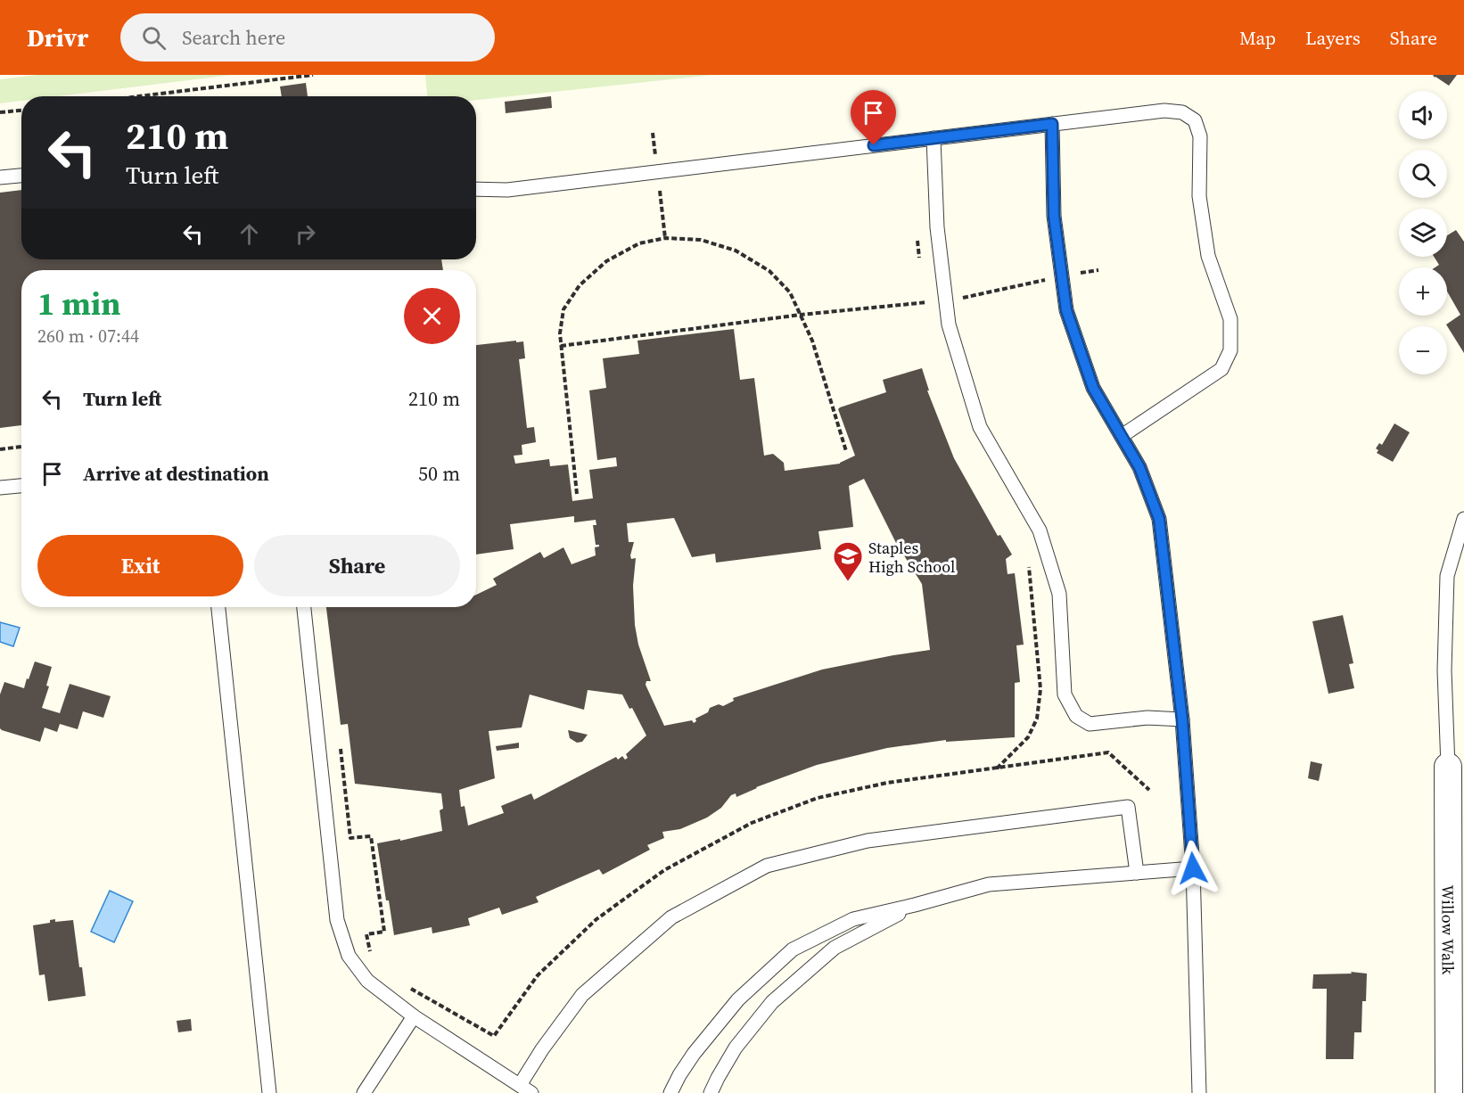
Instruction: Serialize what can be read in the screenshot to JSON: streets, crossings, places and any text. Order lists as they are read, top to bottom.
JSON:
{
  "streets": {
    "street": ["Willow Walk"]
  },
  "places": {
    "school or university": ["Staples High School"]
  },
  "page": {
    "header": "Drivr",
    "search": "Search here",
    "nav": ["Map", "Layers", "Share"],
    "map_buttons": ["+", "−"],
    "turn": ["210 m", "Turn left"],
    "heading": ["1 min", "260 m · 07:44"],
    "list": [
      {
        "name": "Turn left",
        "value": "210 m"
      },
      {
        "name": "Arrive at destination",
        "value": "50 m"
      }
    ],
    "buttons": ["Exit", "Share"]
  }
}
